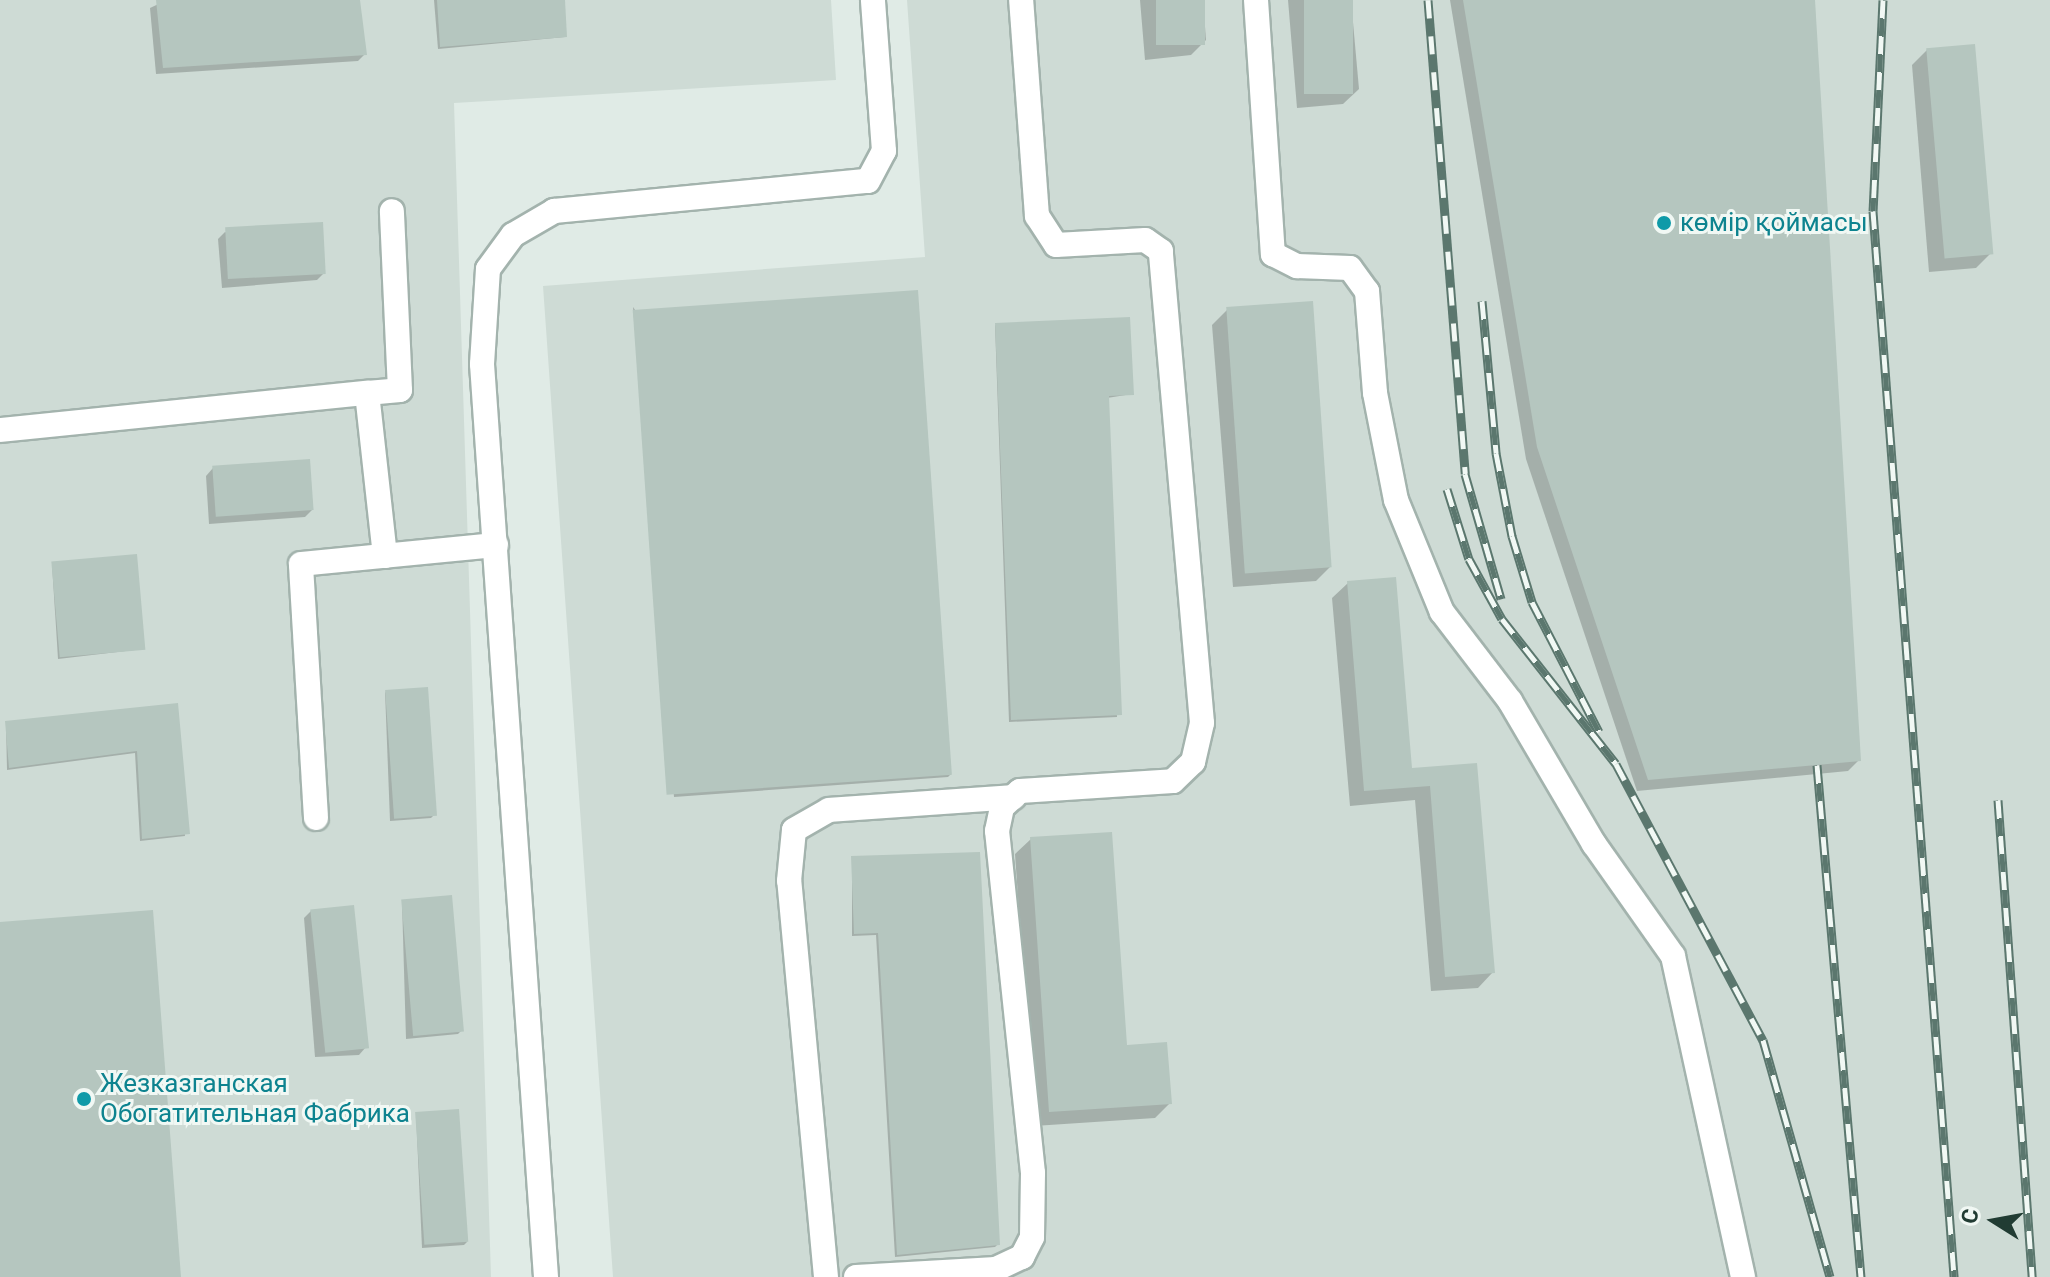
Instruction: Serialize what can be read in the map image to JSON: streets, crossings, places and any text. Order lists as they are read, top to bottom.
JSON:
{
  "places": ["көмір қоймасы", "Жезказганская Обогатительная Фабрика"],
  "north": "left"
}
